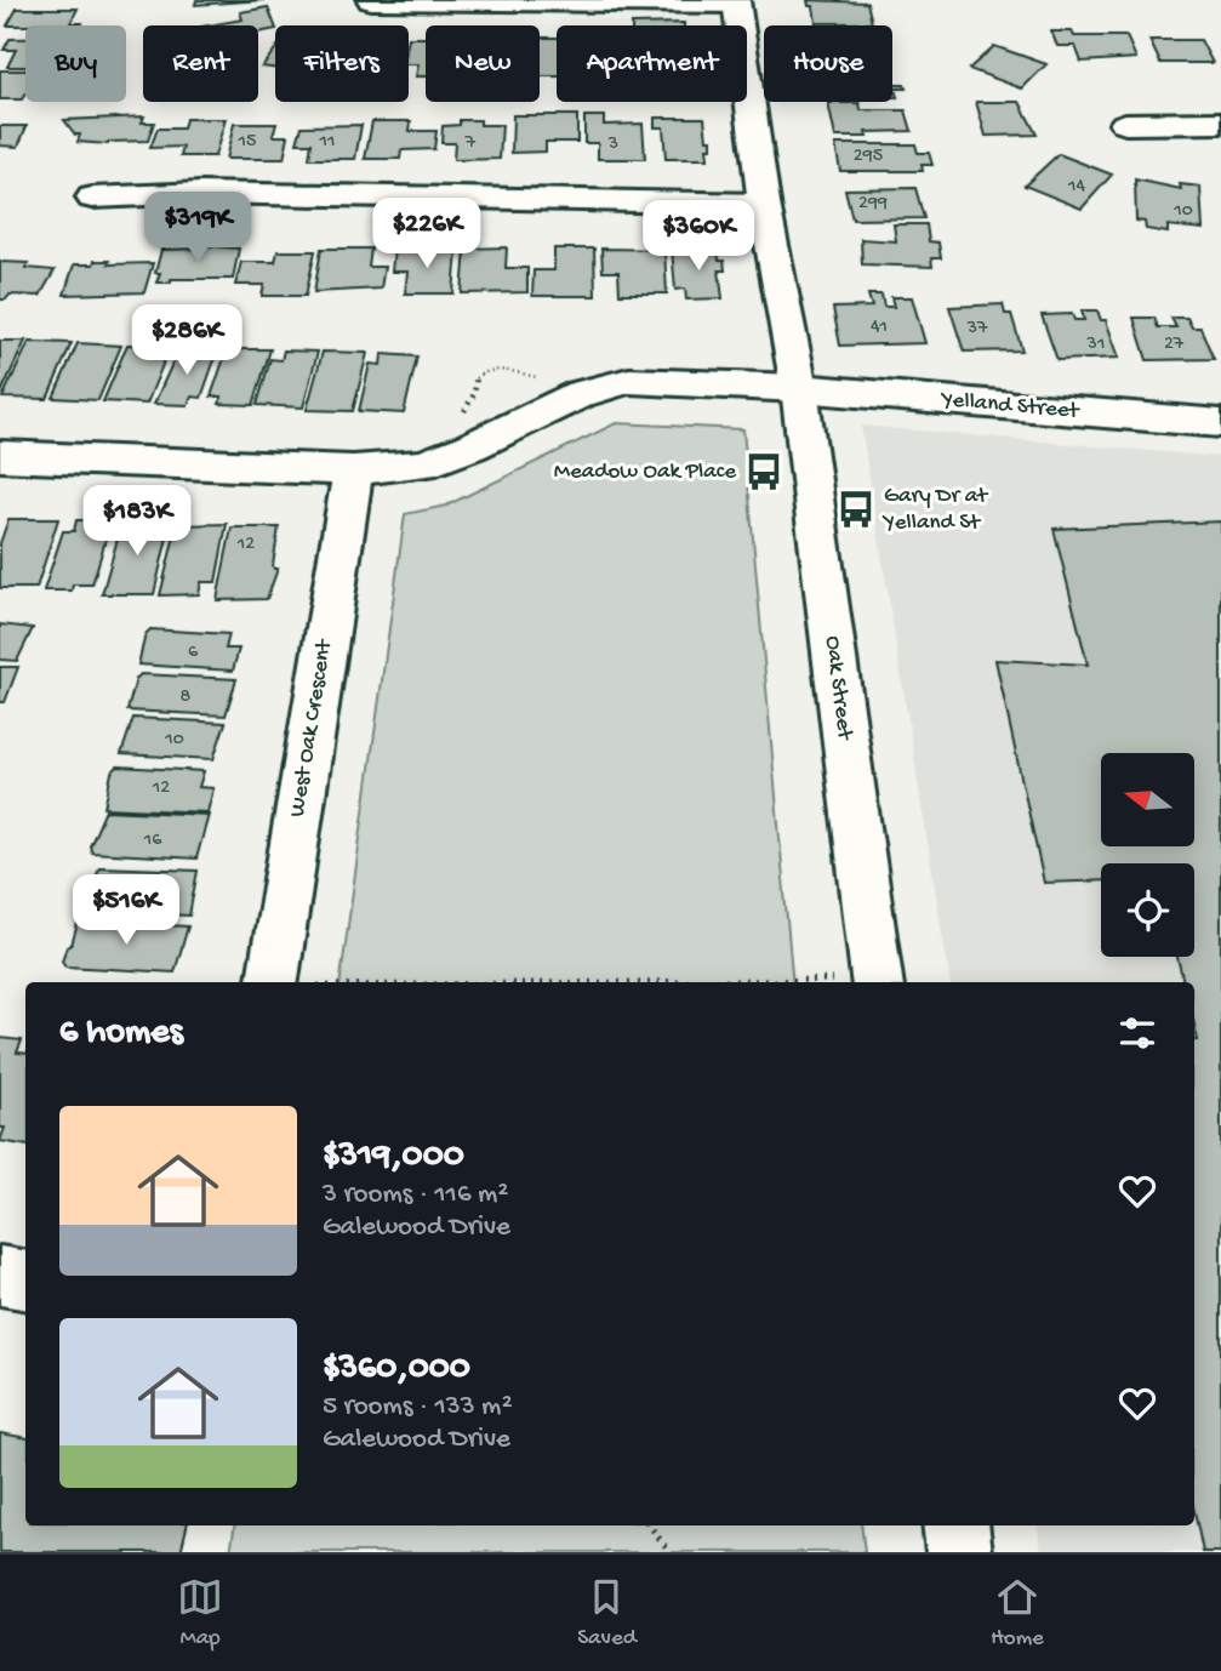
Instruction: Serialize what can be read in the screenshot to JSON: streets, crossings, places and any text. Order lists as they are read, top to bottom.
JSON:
{
  "streets": {
    "street": ["Yelland Street", "Oak Street", "West Oak Crescent"]
  },
  "crossings": [
    ["Yelland Street", "Oak Street"]
  ],
  "places": {
    "bus stop": ["Meadow Oak Place", "Gary Dr at Yelland St"]
  },
  "house_numbers": [
    "15",
    "11",
    "7",
    "3",
    "295",
    "14",
    "299",
    "10",
    "41",
    "37",
    "31",
    "27",
    "12",
    "6",
    "8",
    "10",
    "12",
    "16"
  ],
  "north": "left",
  "page": {
    "chip": [
      "Buy",
      "Rent",
      "Filters",
      "New",
      "Apartment",
      "House"
    ],
    "price": [
      "$319K",
      "$226K",
      "$360K",
      "$286K",
      "$183K",
      "$516K"
    ],
    "heading": "6 homes",
    "list": [
      {
        "name": "$319,000",
        "note": "3 rooms · 116 m² · Galewood Drive"
      },
      {
        "name": "$360,000",
        "note": "5 rooms · 133 m² · Galewood Drive"
      }
    ],
    "tabs": ["Map", "Saved", "Home"]
  }
}
